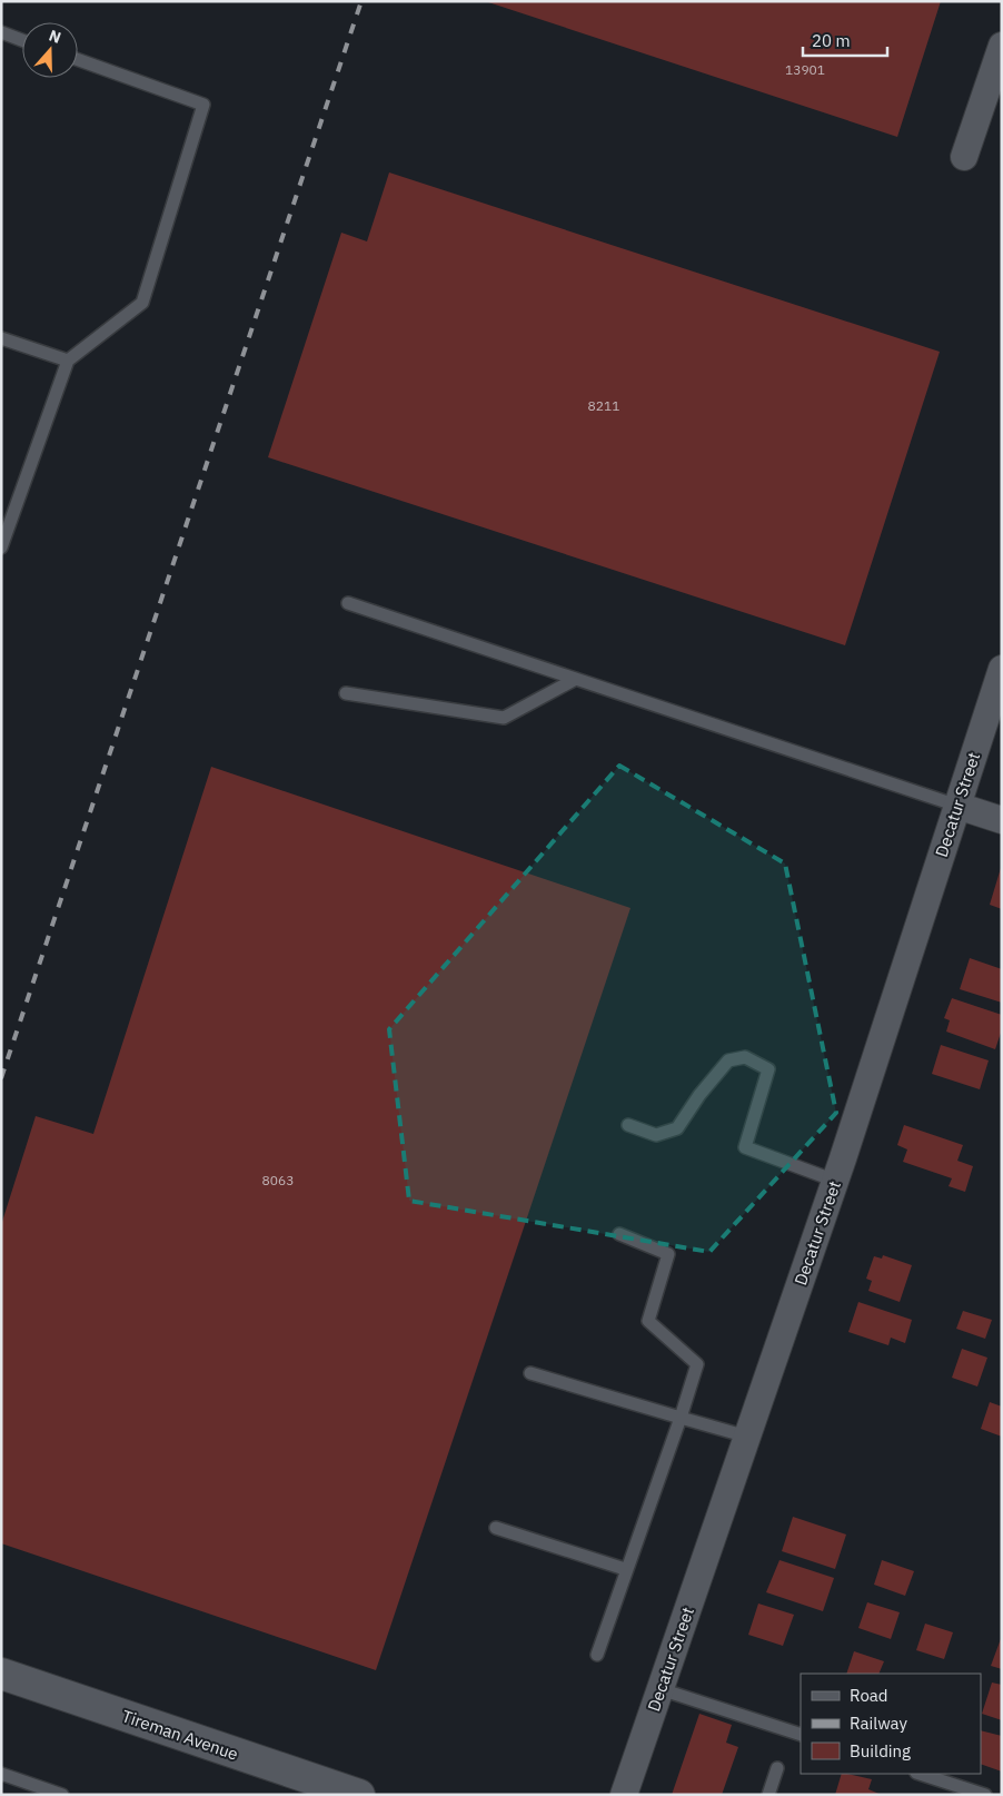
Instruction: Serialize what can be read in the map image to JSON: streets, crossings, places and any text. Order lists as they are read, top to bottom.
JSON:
{
  "streets": {
    "street": ["Decatur Street", "Tireman Avenue"]
  },
  "house_numbers": ["13901", "8211", "8063"],
  "legend": ["Road", "Railway", "Building"],
  "scale_bar": "20 m",
  "north": "top"
}
